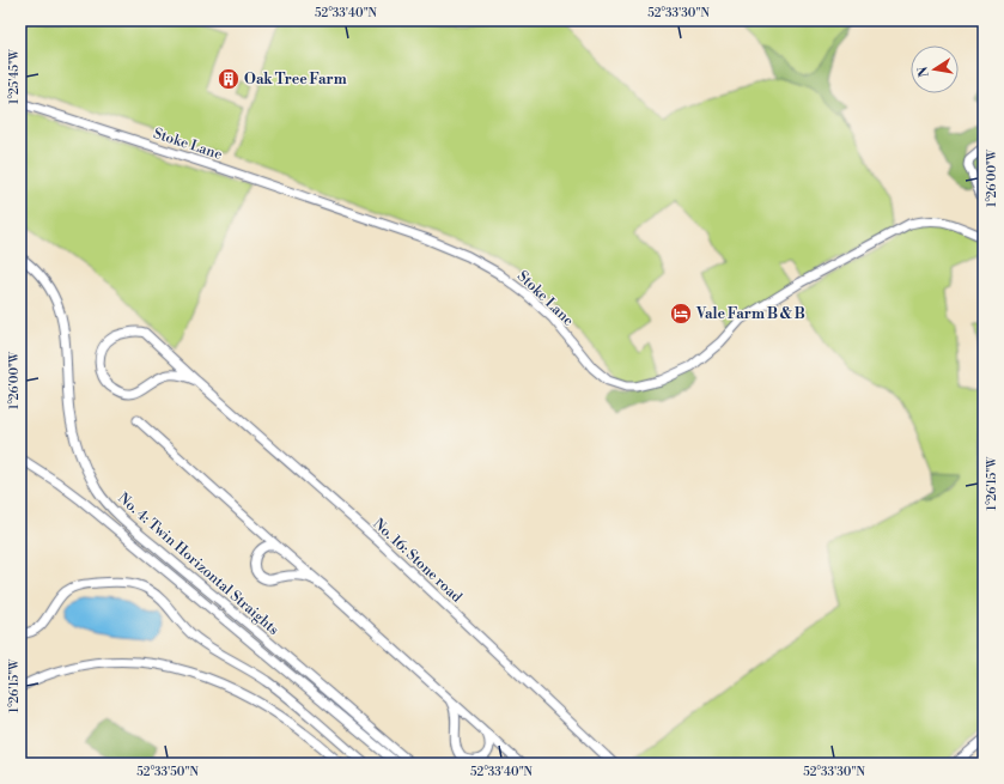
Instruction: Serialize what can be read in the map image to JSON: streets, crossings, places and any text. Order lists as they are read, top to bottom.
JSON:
{
  "streets": {
    "street": ["Stoke Lane", "No. 16: Stone road", "No. 4: Twin Horizontal Straights"]
  },
  "places": {
    "building": ["Oak Tree Farm"],
    "hotel": ["Vale Farm B & B"]
  },
  "north": "left",
  "coordinates": [
    "52°33'40\"N",
    "52°33'30\"N",
    "1°25'45\"W",
    "1°26'00\"W",
    "1°26'15\"W",
    "52°33'50\"N"
  ]
}
